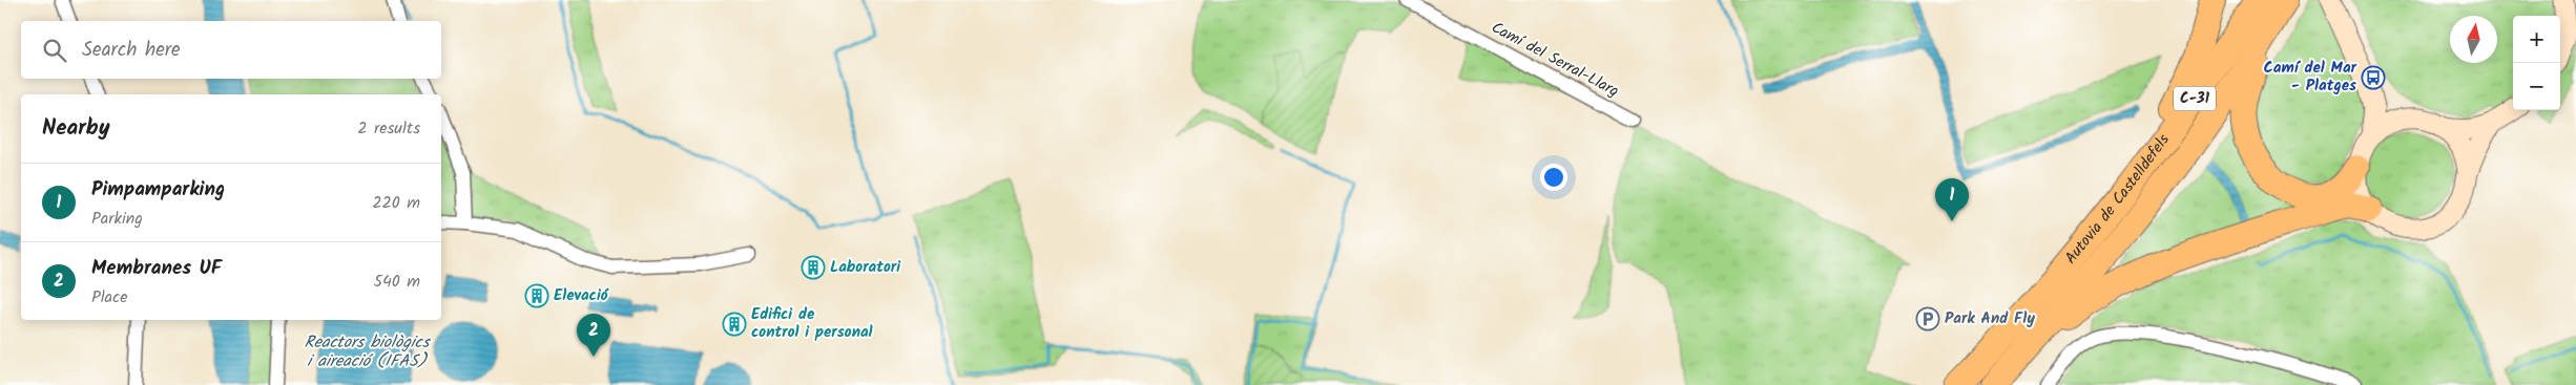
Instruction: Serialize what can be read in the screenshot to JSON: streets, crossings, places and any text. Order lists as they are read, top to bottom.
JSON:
{
  "streets": {
    "highway": ["C-31", "Autovia de Castelldefels"],
    "street": ["Camí del Serral-Llarg"]
  },
  "water": ["Reactors biològics i aireació (IFAS)"],
  "places": {
    "bus stop": ["Camí del Mar - Platges"],
    "building": ["Laboratori", "Elevació", "Edifici de control i personal"],
    "parking": ["Park And Fly"]
  },
  "north": "top",
  "page": {
    "map_buttons": ["+", "−"],
    "search": "Search here",
    "heading": ["Nearby", "2 results"],
    "list": [
      {
        "mark": "1",
        "name": "Pimpamparking",
        "note": "Parking",
        "value": "220 m"
      },
      {
        "mark": "2",
        "name": "Membranes UF",
        "note": "Place",
        "value": "540 m"
      }
    ],
    "pins": ["1", "2"]
  }
}
